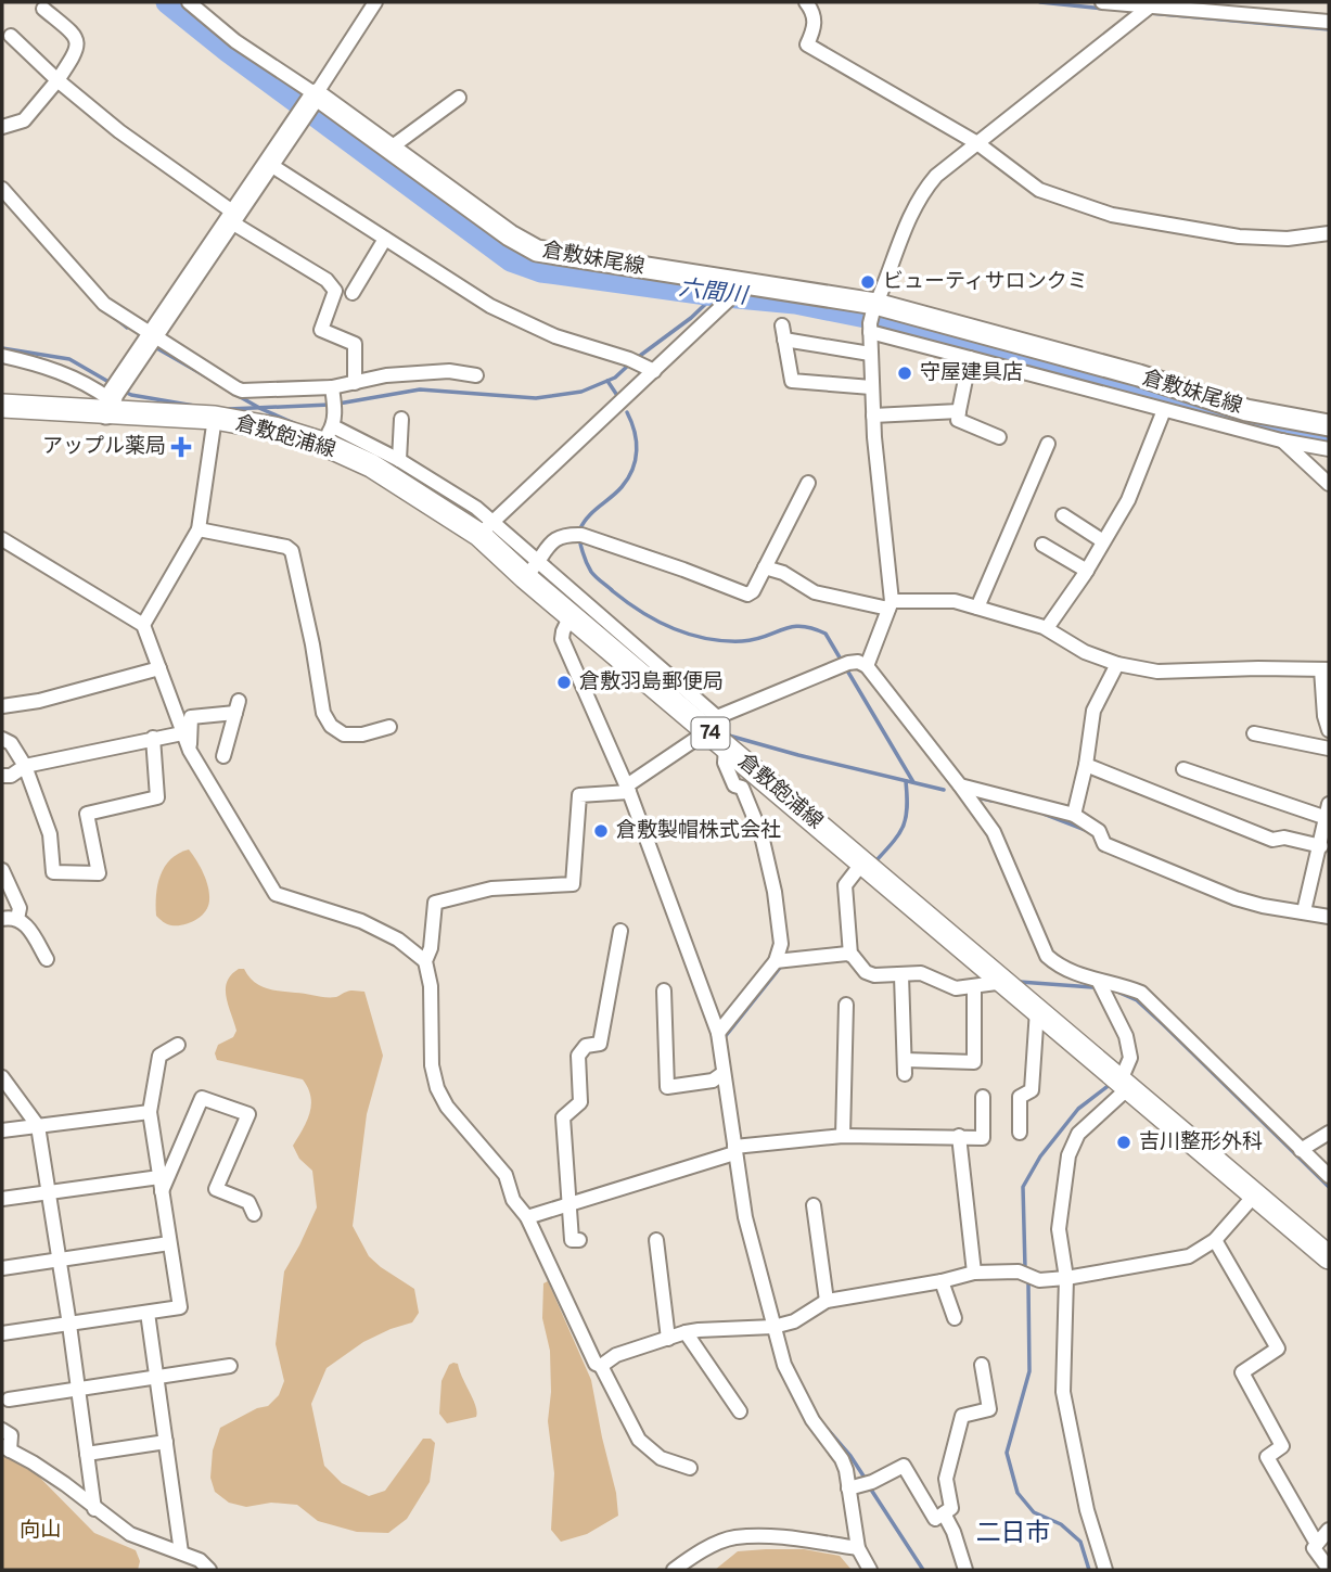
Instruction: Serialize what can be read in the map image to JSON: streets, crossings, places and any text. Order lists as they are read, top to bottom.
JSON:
{
  "streets": {
    "main road": ["倉敷妹尾線", "倉敷飽浦線", "74"]
  },
  "districts": ["二日市"],
  "water": ["六間川"],
  "parks": ["向山"],
  "places": {
    "other": [
      "ビューティサロンクミ",
      "守屋建具店",
      "倉敷羽島郵便局",
      "倉敷製帽株式会社",
      "吉川整形外科"
    ],
    "health": ["アップル薬局"]
  }
}
